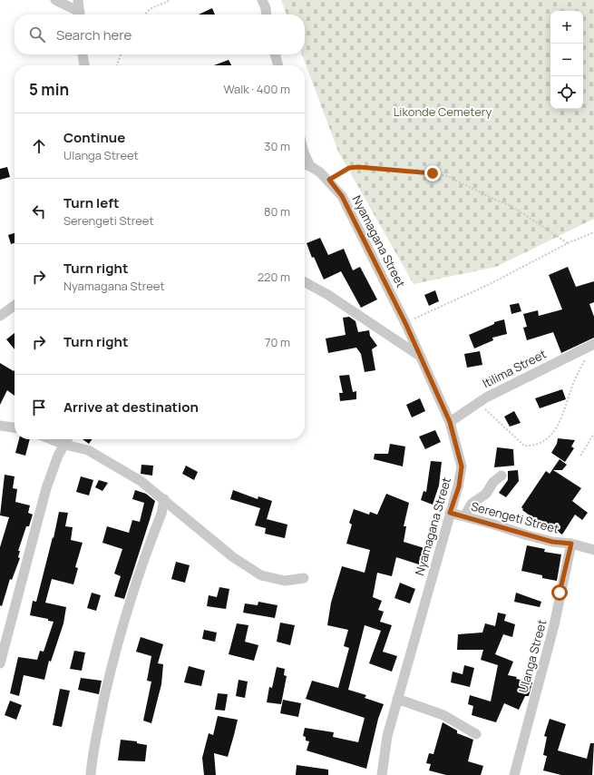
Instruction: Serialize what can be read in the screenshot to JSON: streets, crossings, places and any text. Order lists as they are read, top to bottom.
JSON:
{
  "streets": {
    "street": [
      "Nyamagana Street",
      "Itilima Street",
      "Serengeti Street",
      "Ulanga Street"
    ]
  },
  "crossings": [
    ["Nyamagana Street", "Itilima Street"],
    ["Nyamagana Street", "Serengeti Street"],
    ["Serengeti Street", "Ulanga Street"]
  ],
  "parks": ["Likonde Cemetery"],
  "page": {
    "map_buttons": ["+", "−"],
    "search": "Search here",
    "heading": ["5 min", "Walk · 400 m"],
    "list": [
      ["Continue", "Ulanga Street", "30 m"],
      ["Turn left", "Serengeti Street", "80 m"],
      ["Turn right", "Nyamagana Street", "220 m"],
      ["Turn right", "70 m"],
      "Arrive at destination"
    ]
  }
}
